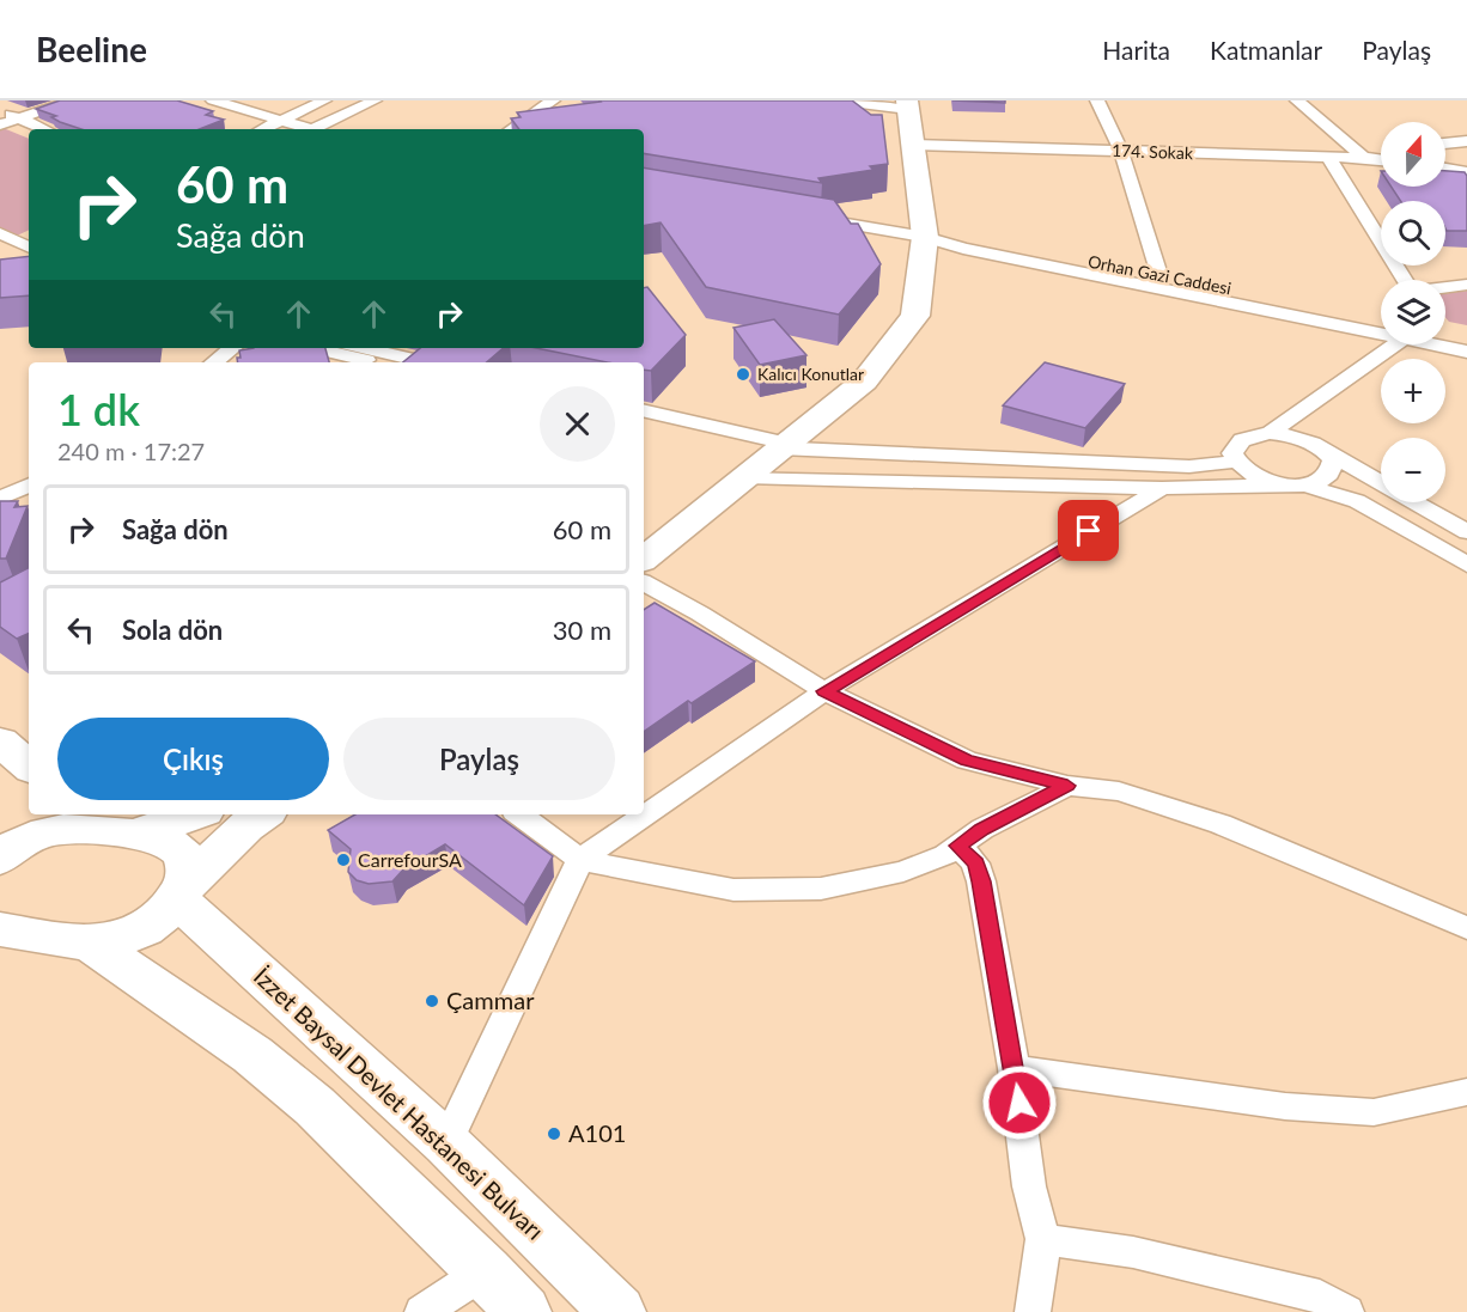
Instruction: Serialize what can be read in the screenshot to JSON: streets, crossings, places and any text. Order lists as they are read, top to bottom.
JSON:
{
  "streets": {
    "main road": ["İzzet Baysal Devlet Hastanesi Bulvarı"],
    "street": ["174. Sokak", "Orhan Gazi Caddesi"]
  },
  "places": [
    "Kalıcı Konutlar",
    "CarrefourSA",
    "Çammar",
    "A101"
  ],
  "north": "top",
  "page": {
    "header": "Beeline",
    "nav": ["Harita", "Katmanlar", "Paylaş"],
    "map_buttons": ["+", "−"],
    "turn": ["60 m", "Sağa dön"],
    "heading": ["1 dk", "240 m · 17:27"],
    "list": [
      {
        "name": "Sağa dön",
        "value": "60 m"
      },
      {
        "name": "Sola dön",
        "value": "30 m"
      }
    ],
    "buttons": ["Çıkış", "Paylaş"]
  }
}
